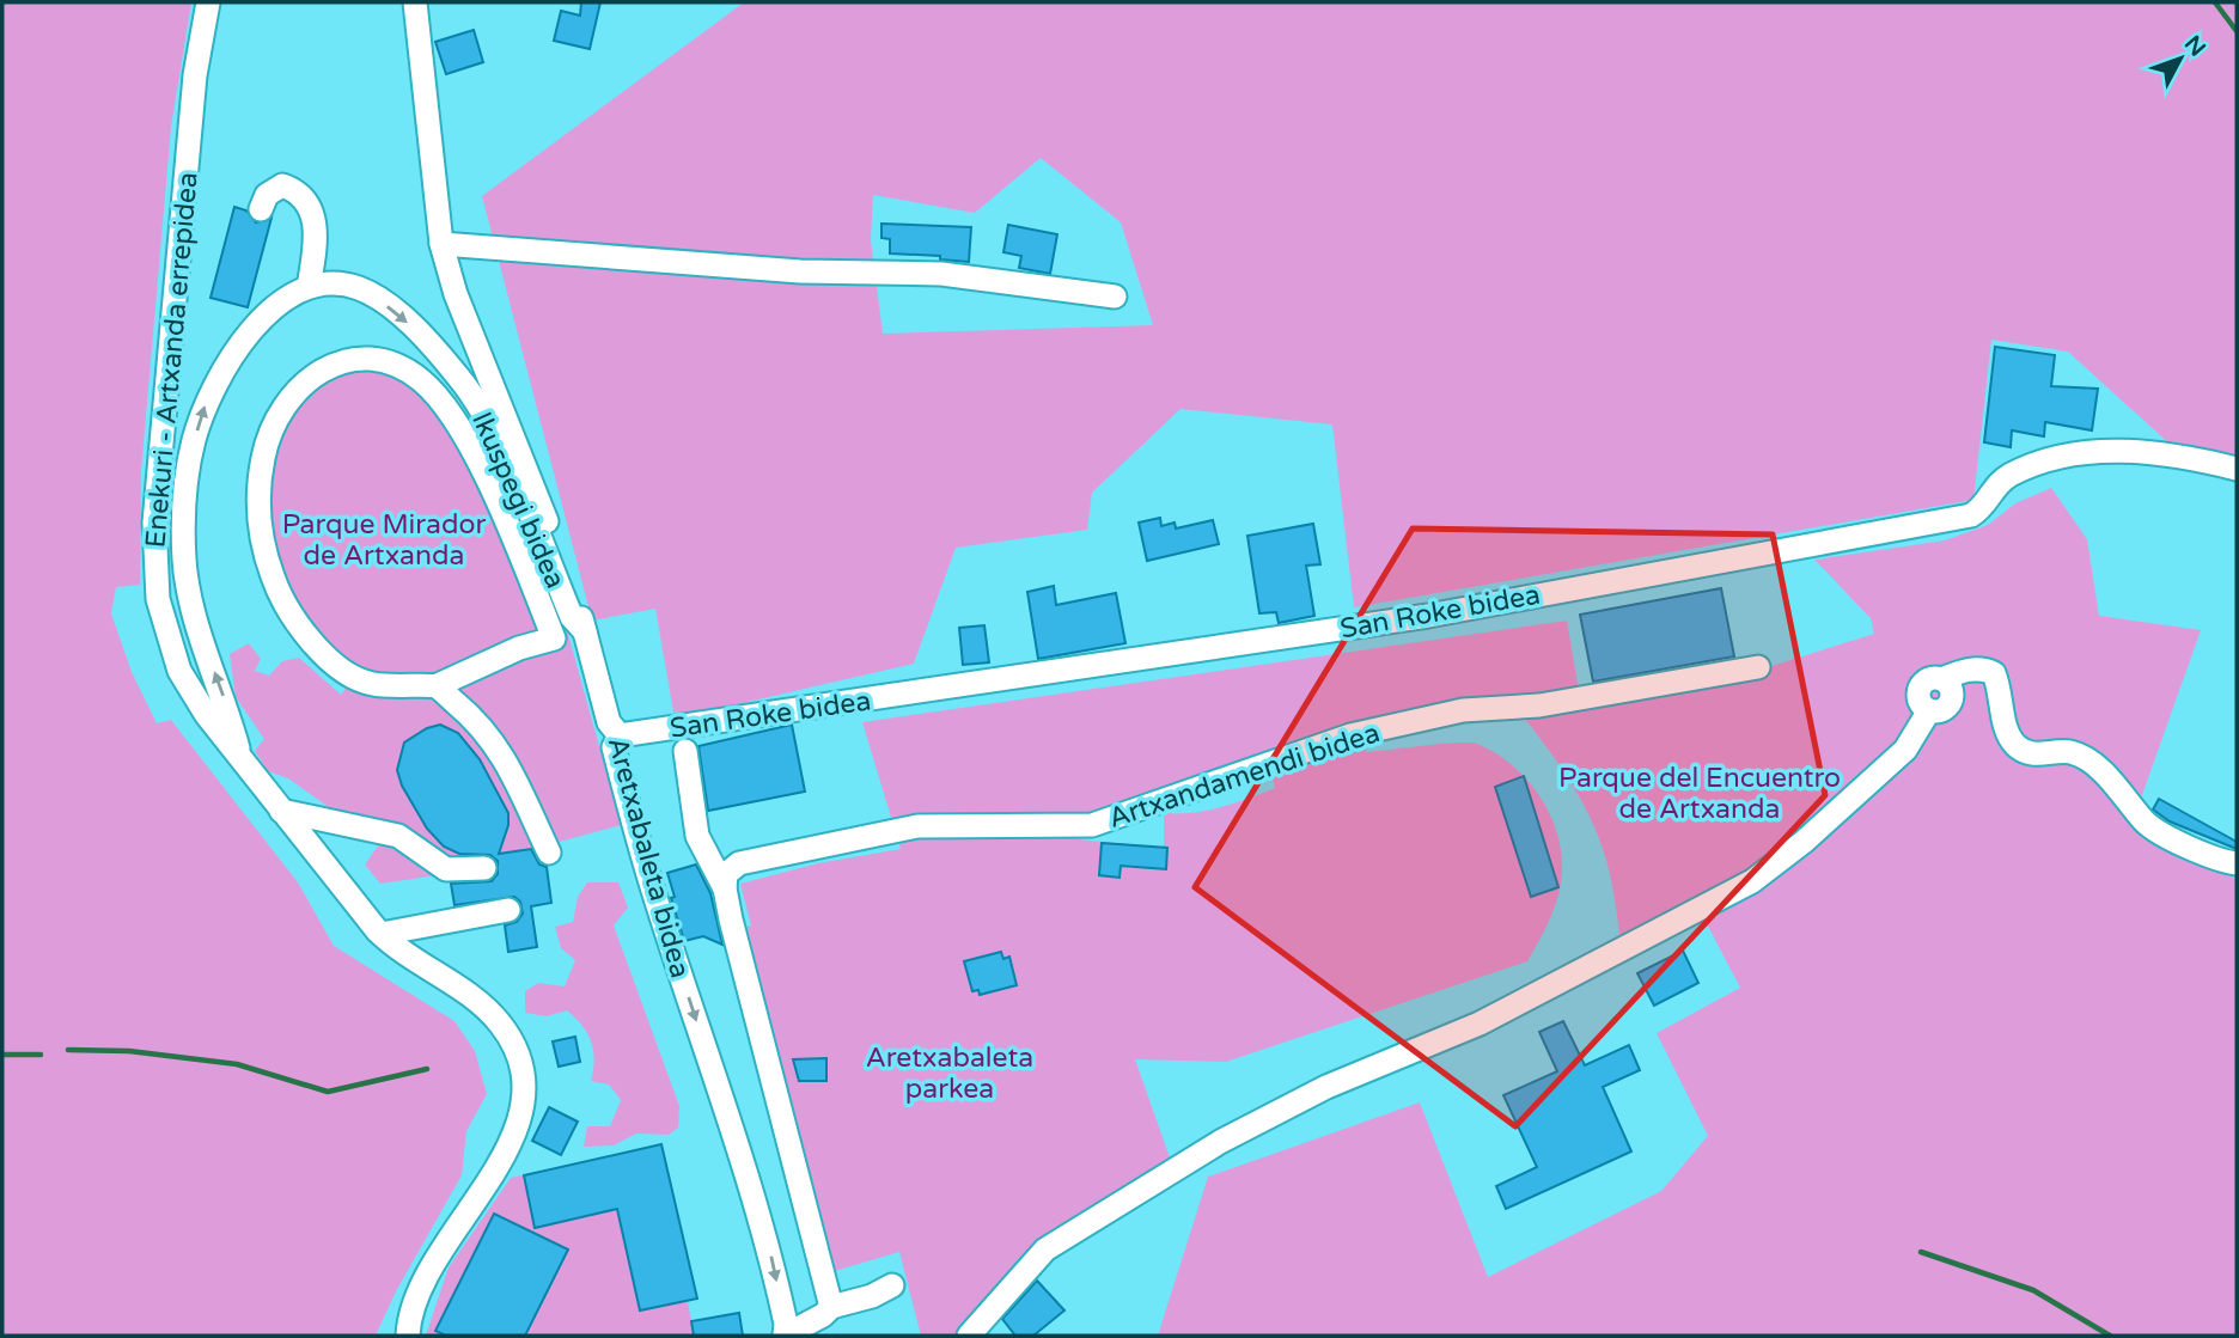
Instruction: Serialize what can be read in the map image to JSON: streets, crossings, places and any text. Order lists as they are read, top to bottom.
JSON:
{
  "streets": {
    "street": [
      "Enekuri - Artxanda errepidea",
      "Ikuspegi bidea",
      "San Roke bidea",
      "Artxandamendi bidea",
      "Aretxabaleta bidea"
    ]
  },
  "crossings": [
    ["Ikuspegi bidea", "Aretxabaleta bidea"],
    ["San Roke bidea", "Aretxabaleta bidea"]
  ],
  "one_way": ["Ikuspegi bidea"],
  "parks": ["Parque Mirador de Artxanda", "Parque del Encuentro de Artxanda", "Aretxabaleta parkea"],
  "north": "top right"
}
